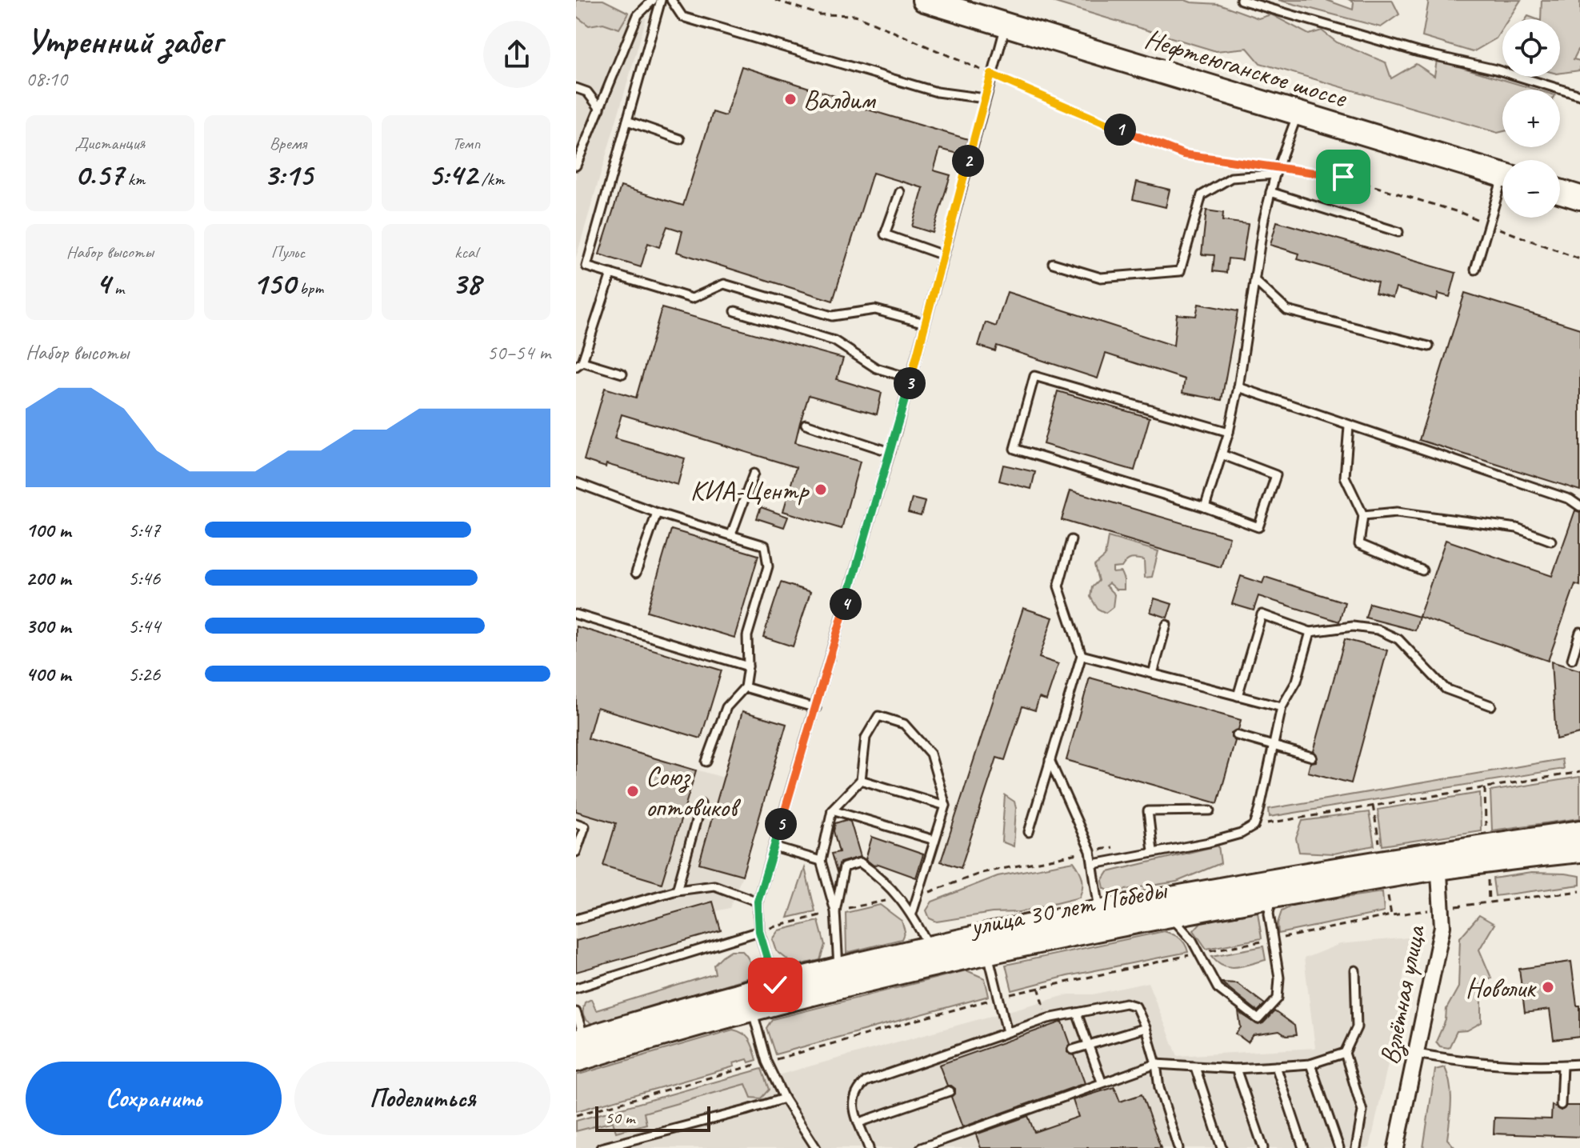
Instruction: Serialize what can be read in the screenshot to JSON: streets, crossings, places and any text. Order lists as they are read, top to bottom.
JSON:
{
  "streets": {
    "main road": ["Нефтеюганское шоссе", "улица 30 лет Победы"],
    "street": ["Взлётная улица"]
  },
  "crossings": [
    ["улица 30 лет Победы", "Взлётная улица"]
  ],
  "places": [
    "Валдим",
    "КИА-Центр",
    "Союз оптовиков",
    "Новолик"
  ],
  "scale_bar": "50 m",
  "page": {
    "heading": ["Утренний забег", "08:10"],
    "map_buttons": ["+", "−"],
    "stats": [
      ["Дистанция", "0.57 km"],
      ["Время", "3:15"],
      ["Темп", "5:42 /km"],
      ["Набор высоты", "4 m"],
      ["Пульс", "150 bpm"],
      ["kcal", "38"]
    ],
    "pins": [
      "1",
      "2",
      "3",
      "4",
      "5"
    ],
    "chart": ["Набор высоты", "50–54 m"],
    "list": [
      {
        "name": "100 m",
        "note": "5:47"
      },
      {
        "name": "200 m",
        "note": "5:46"
      },
      {
        "name": "300 m",
        "note": "5:44"
      },
      {
        "name": "400 m",
        "note": "5:26"
      }
    ],
    "buttons": ["Сохранить", "Поделиться"],
    "scale": "50 m"
  }
}
